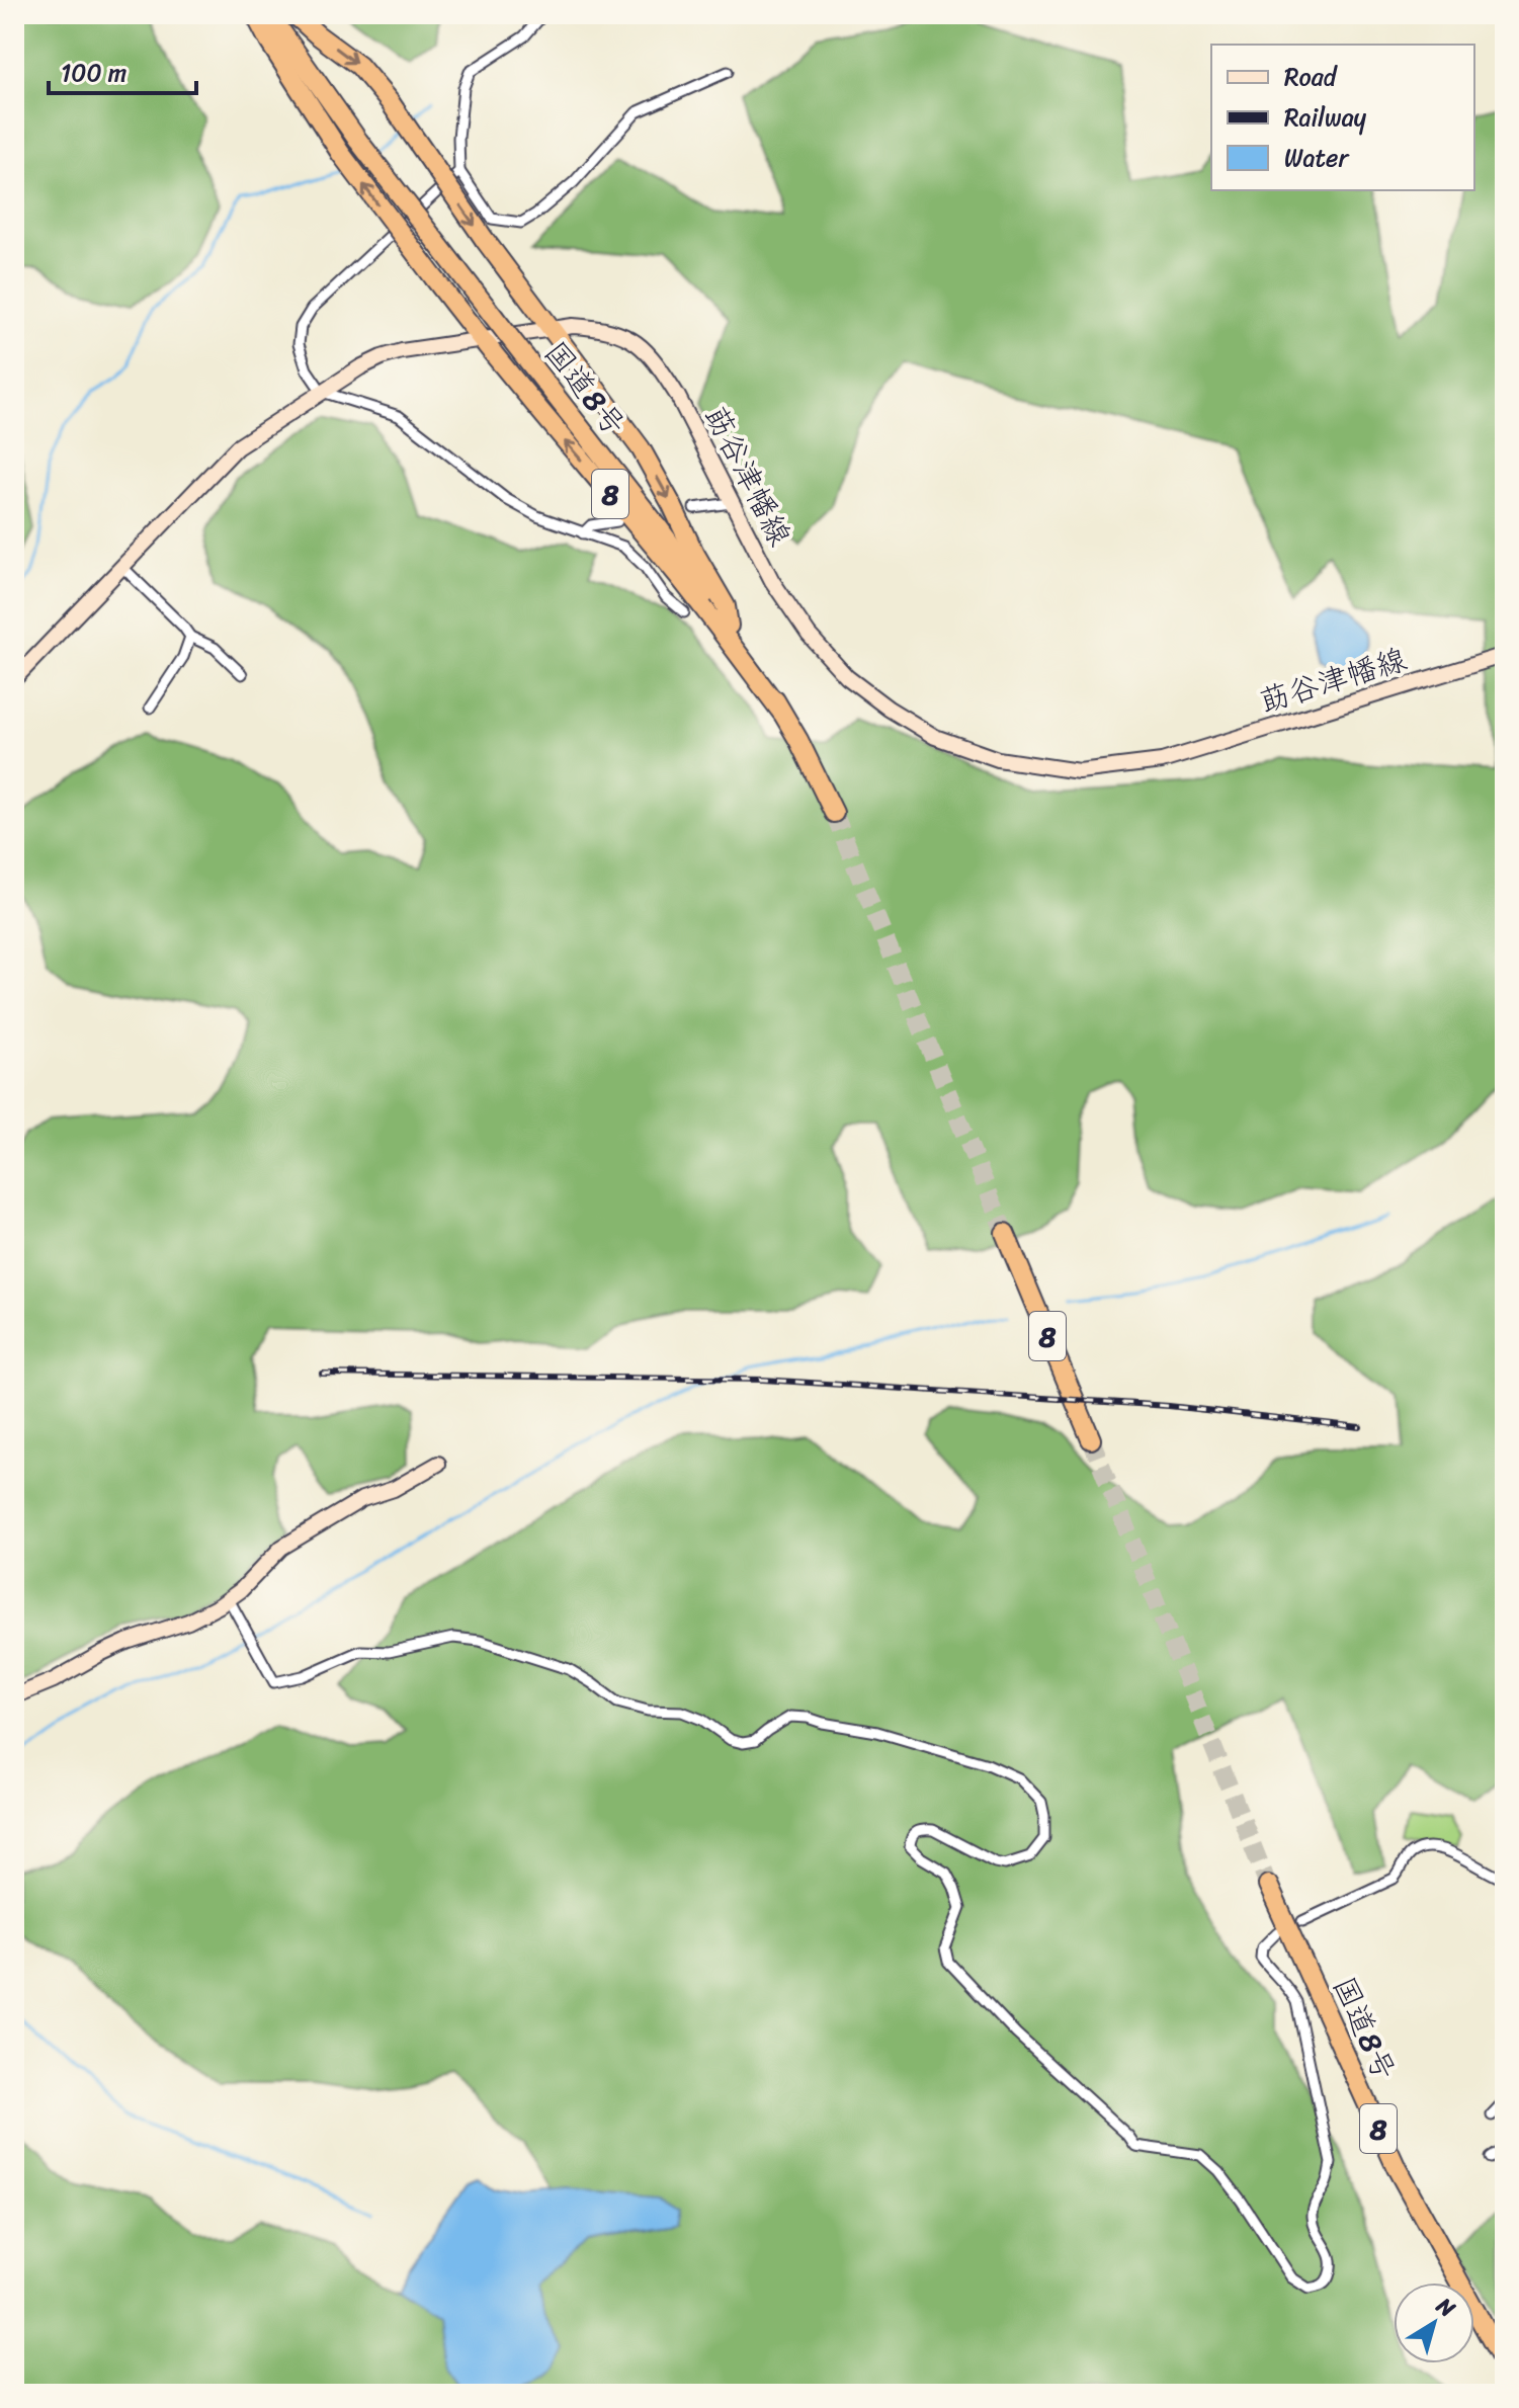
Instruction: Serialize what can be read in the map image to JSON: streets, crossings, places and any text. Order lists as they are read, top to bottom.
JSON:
{
  "streets": {
    "highway": ["国道8号", "8"],
    "main road": ["莇谷津幡線"]
  },
  "crossings": [
    ["国道8号", "8"],
    ["莇谷津幡線", "8"]
  ],
  "legend": ["Road", "Railway", "Water"],
  "scale_bar": "100 m",
  "north": "top right"
}
